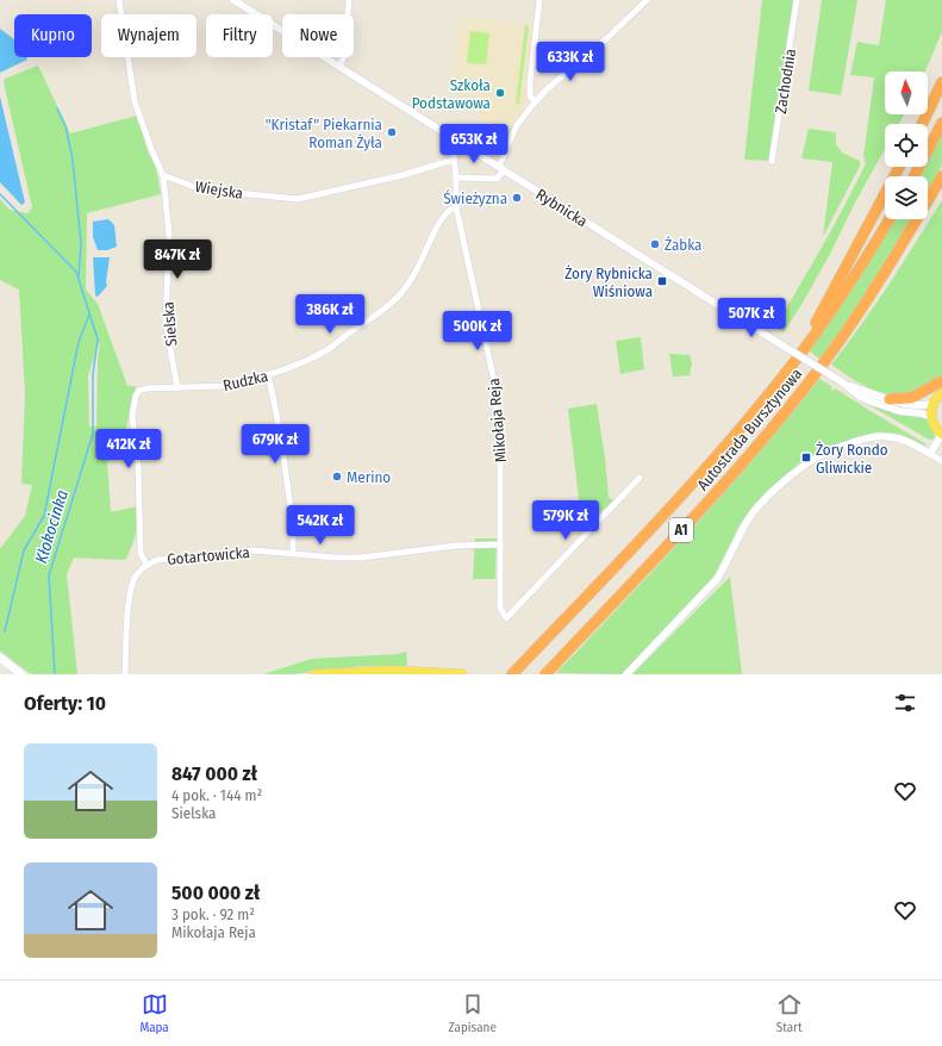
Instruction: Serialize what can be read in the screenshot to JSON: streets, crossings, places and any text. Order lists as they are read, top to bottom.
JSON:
{
  "streets": {
    "highway": ["Autostrada Bursztynowa", "A1"],
    "street": [
      "Zachodnia",
      "Wiejska",
      "Rybnicka",
      "Sielska",
      "Rudzka",
      "Mikołaja Reja",
      "Gotartowicka"
    ]
  },
  "crossings": [
    ["Wiejska", "Sielska"],
    ["Wiejska", "Mikołaja Reja"],
    ["Rybnicka", "Mikołaja Reja"],
    ["Sielska", "Rudzka"],
    ["Rudzka", "Mikołaja Reja"],
    ["Rudzka", "Gotartowicka"],
    ["Mikołaja Reja", "Gotartowicka"]
  ],
  "water": ["Kłokocinka"],
  "places": {
    "other": [
      "Szkoła Podstawowa",
      "\"Kristaf\" Piekarnia Roman Żyła",
      "Świeżyzna",
      "Żabka",
      "Merino"
    ],
    "transit": ["Żory Rybnicka Wiśniowa", "Żory Rondo Gliwickie"]
  },
  "north": "top",
  "page": {
    "chip": [
      "Kupno",
      "Wynajem",
      "Filtry",
      "Nowe"
    ],
    "price": [
      "633K zł",
      "653K zł",
      "847K zł",
      "386K zł",
      "507K zł",
      "500K zł",
      "679K zł",
      "412K zł",
      "579K zł",
      "542K zł"
    ],
    "heading": "Oferty: 10",
    "list": [
      {
        "name": "847 000 zł",
        "note": "4 pok. · 144 m² · Sielska"
      },
      {
        "name": "500 000 zł",
        "note": "3 pok. · 92 m² · Mikołaja Reja"
      }
    ],
    "tabs": ["Mapa", "Zapisane", "Start"]
  }
}
